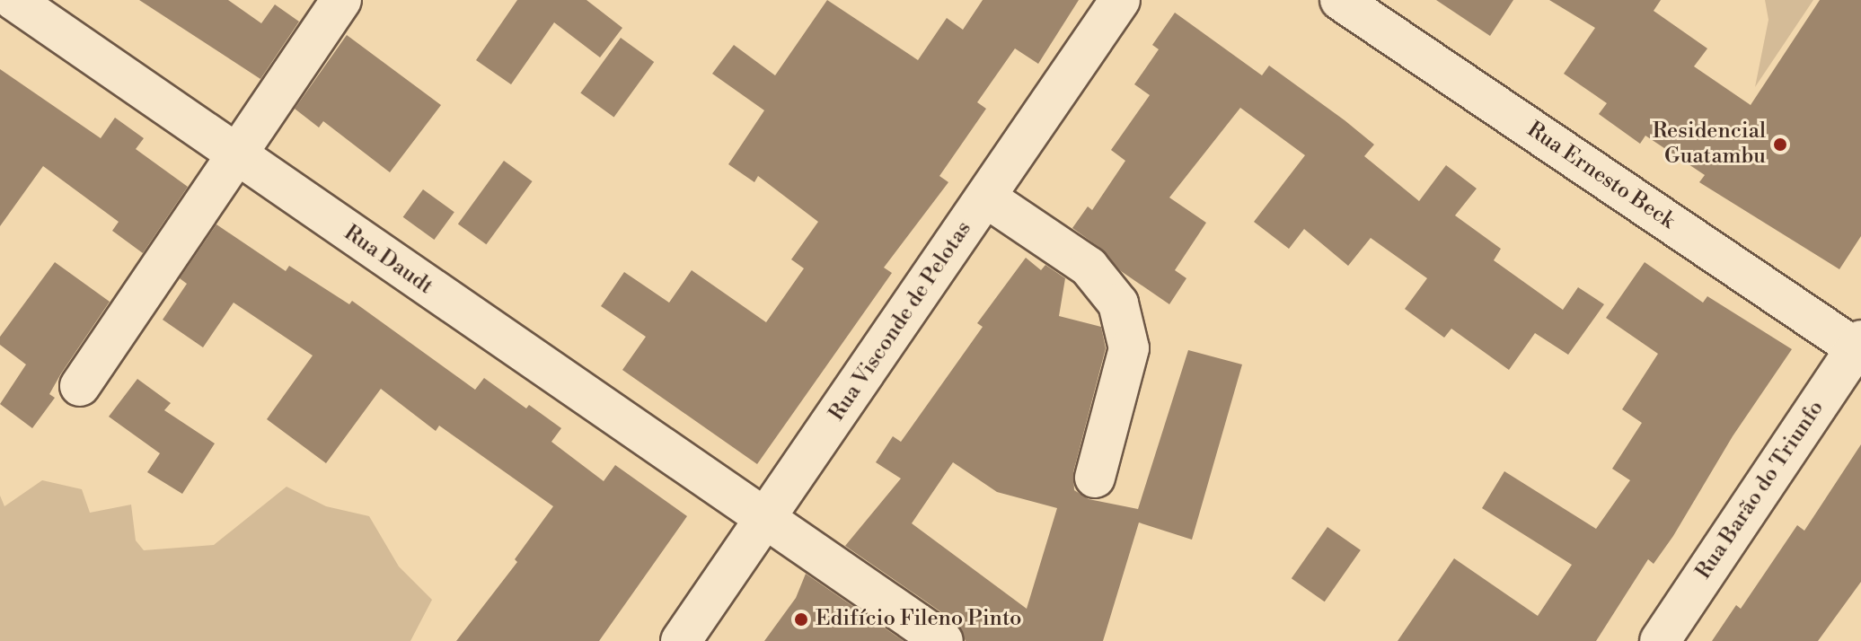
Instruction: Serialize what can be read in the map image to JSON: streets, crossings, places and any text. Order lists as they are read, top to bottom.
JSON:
{
  "streets": {
    "street": [
      "Rua Ernesto Beck",
      "Rua Daudt",
      "Rua Visconde de Pelotas",
      "Rua Barão do Triunfo"
    ]
  },
  "crossings": [
    ["Rua Ernesto Beck", "Rua Barão do Triunfo"],
    ["Rua Daudt", "Rua Visconde de Pelotas"]
  ],
  "places": ["Residencial Guatambu", "Edifício Fileno Pinto"]
}
